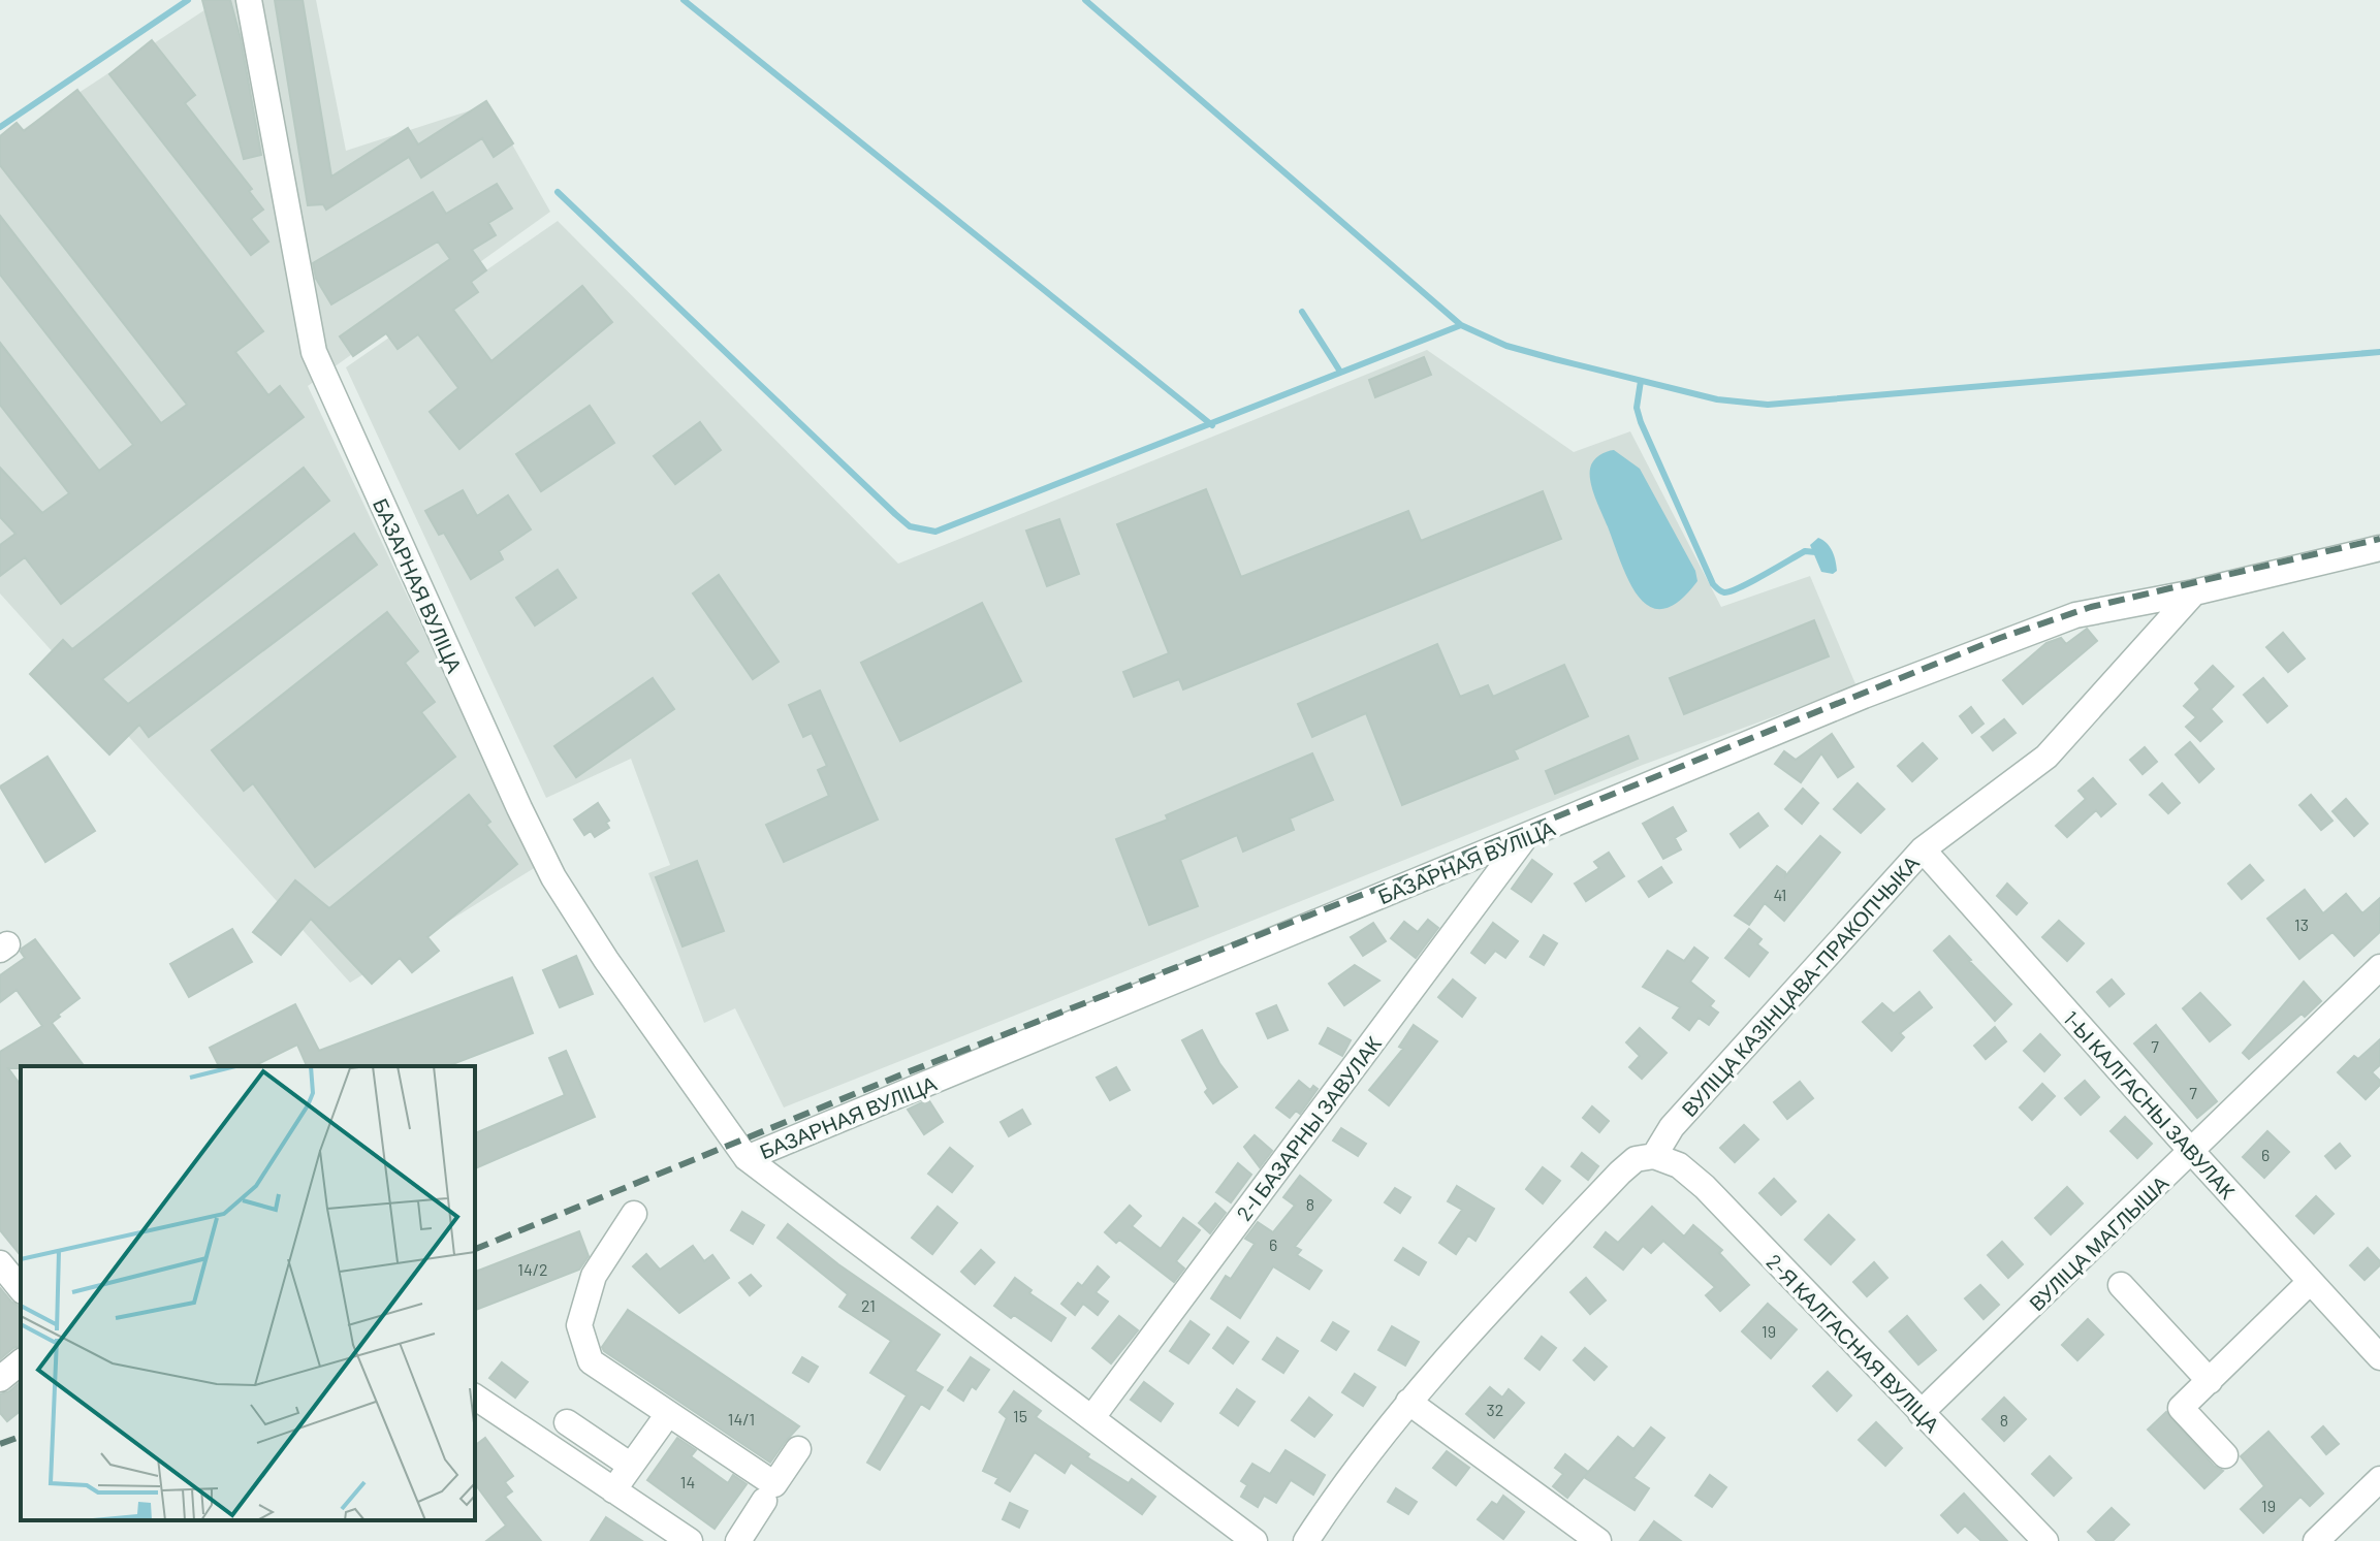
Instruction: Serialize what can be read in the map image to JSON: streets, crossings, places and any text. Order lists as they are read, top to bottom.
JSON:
{
  "streets": {
    "street": [
      "БАЗАРНАЯ ВУЛІЦА",
      "ВУЛІЦА КАЗІНЦАВА-ПРАКОПЧЫКА",
      "1-Ы КАЛГАСНЫ ЗАВУЛАК",
      "2-І БАЗАРНЫ ЗАВУЛАК",
      "ВУЛІЦА МАГЛЫША",
      "2-Я КАЛГАСНАЯ ВУЛІЦА"
    ]
  },
  "crossings": [
    ["БАЗАРНАЯ ВУЛІЦА", "ВУЛІЦА КАЗІНЦАВА-ПРАКОПЧЫКА"],
    ["БАЗАРНАЯ ВУЛІЦА", "2-І БАЗАРНЫ ЗАВУЛАК"],
    ["ВУЛІЦА КАЗІНЦАВА-ПРАКОПЧЫКА", "1-Ы КАЛГАСНЫ ЗАВУЛАК"],
    ["ВУЛІЦА КАЗІНЦАВА-ПРАКОПЧЫКА", "2-Я КАЛГАСНАЯ ВУЛІЦА"],
    ["1-Ы КАЛГАСНЫ ЗАВУЛАК", "ВУЛІЦА МАГЛЫША"],
    ["ВУЛІЦА МАГЛЫША", "2-Я КАЛГАСНАЯ ВУЛІЦА"]
  ],
  "house_numbers": [
    "41",
    "13",
    "7",
    "7",
    "6",
    "8",
    "6",
    "14/2",
    "21",
    "19",
    "32",
    "15",
    "14/1",
    "8",
    "14",
    "19"
  ]
}
